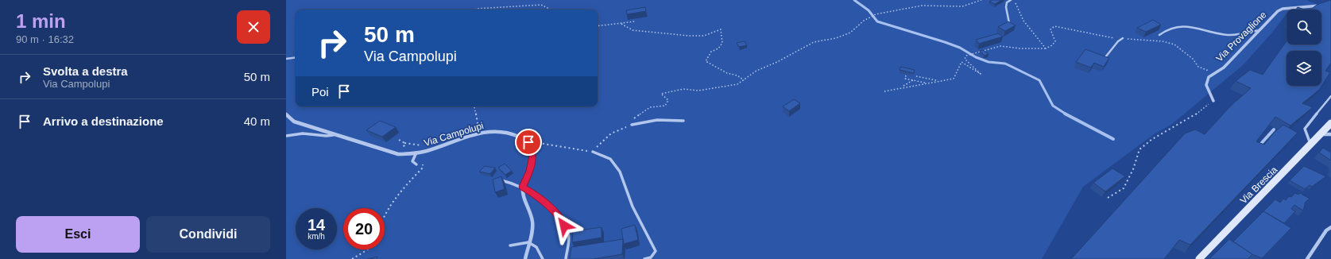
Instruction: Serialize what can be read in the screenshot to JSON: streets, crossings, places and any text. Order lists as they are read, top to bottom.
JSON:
{
  "streets": {
    "main road": ["Via Brescia"],
    "street": ["Via Provaglione", "Via Campolupi"]
  },
  "page": {
    "heading": ["1 min", "90 m · 16:32"],
    "turn": ["50 m", "Via Campolupi"],
    "list": [
      {
        "name": "Svolta a destra",
        "note": "Via Campolupi",
        "value": "50 m"
      },
      {
        "name": "Arrivo a destinazione",
        "value": "40 m"
      }
    ],
    "then": "Poi",
    "speed": "14 km/h",
    "limit": "20",
    "buttons": ["Esci", "Condividi"]
  }
}
